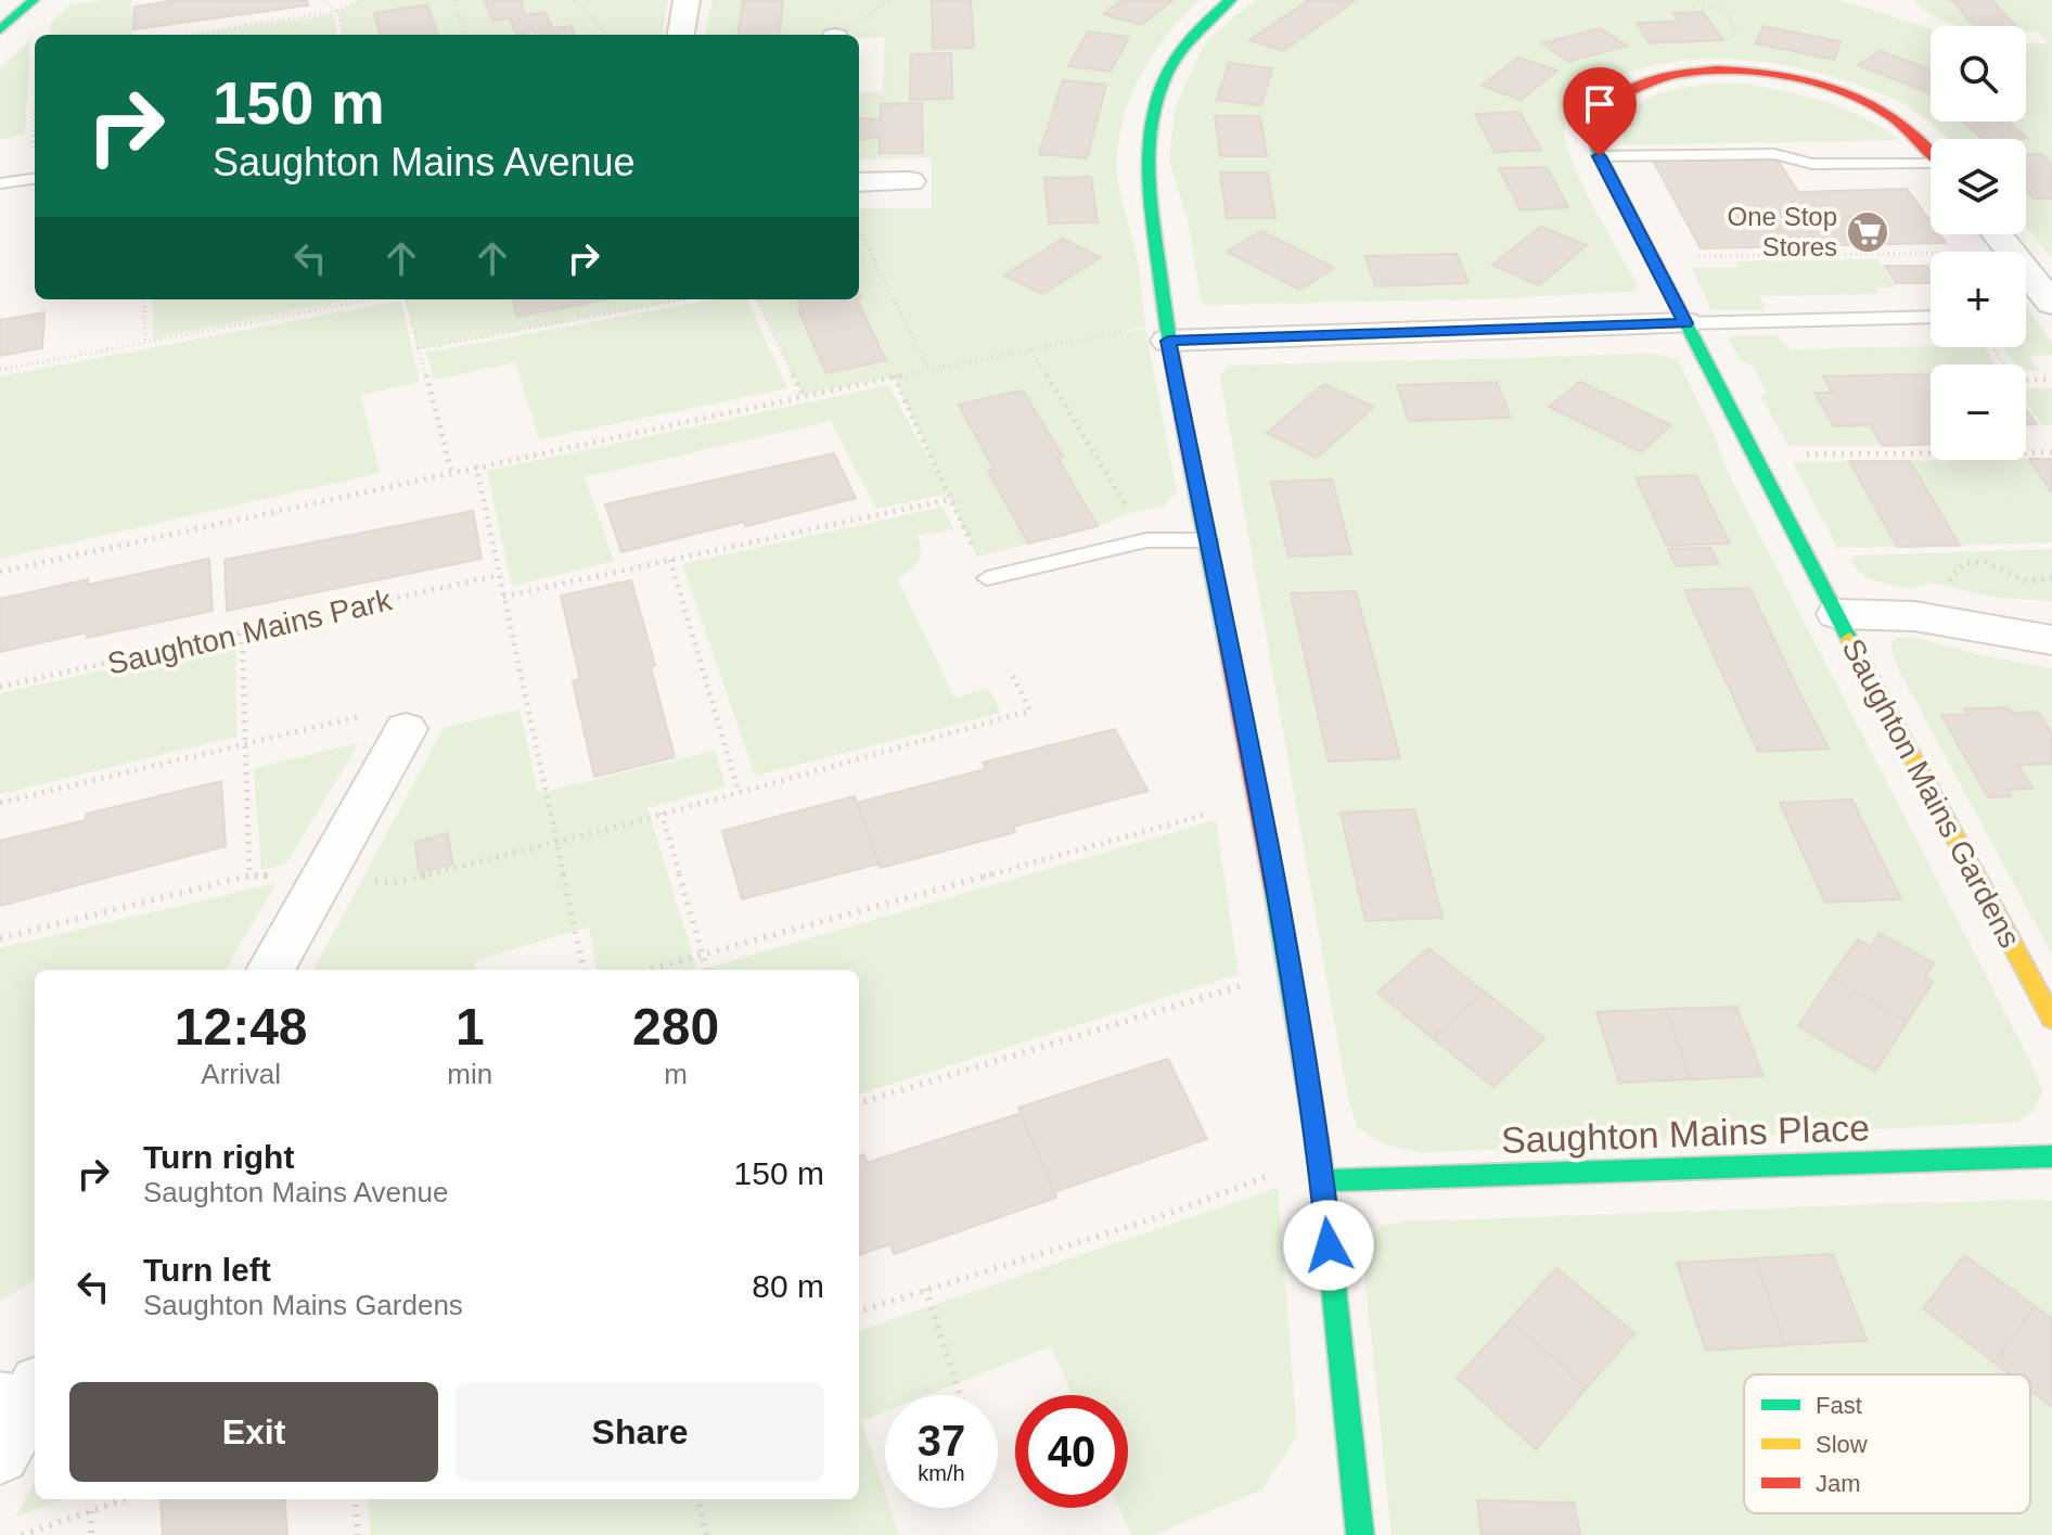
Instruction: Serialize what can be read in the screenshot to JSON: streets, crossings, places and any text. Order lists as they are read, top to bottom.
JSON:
{
  "streets": {
    "street": ["Saughton Mains Gardens", "Saughton Mains Place"],
    "path": ["Saughton Mains Park"]
  },
  "places": {
    "supermarket": ["One Stop Stores"]
  },
  "legend": ["Fast", "Slow", "Jam"],
  "page": {
    "map_buttons": ["+", "−"],
    "turn": ["150 m", "Saughton Mains Avenue"],
    "eta": [
      "12:48",
      "Arrival",
      "1",
      "min",
      "280",
      "m"
    ],
    "list": [
      {
        "name": "Turn right",
        "note": "Saughton Mains Avenue",
        "value": "150 m"
      },
      {
        "name": "Turn left",
        "note": "Saughton Mains Gardens",
        "value": "80 m"
      }
    ],
    "buttons": ["Exit", "Share"],
    "speed": "37 km/h",
    "limit": "40"
  }
}
